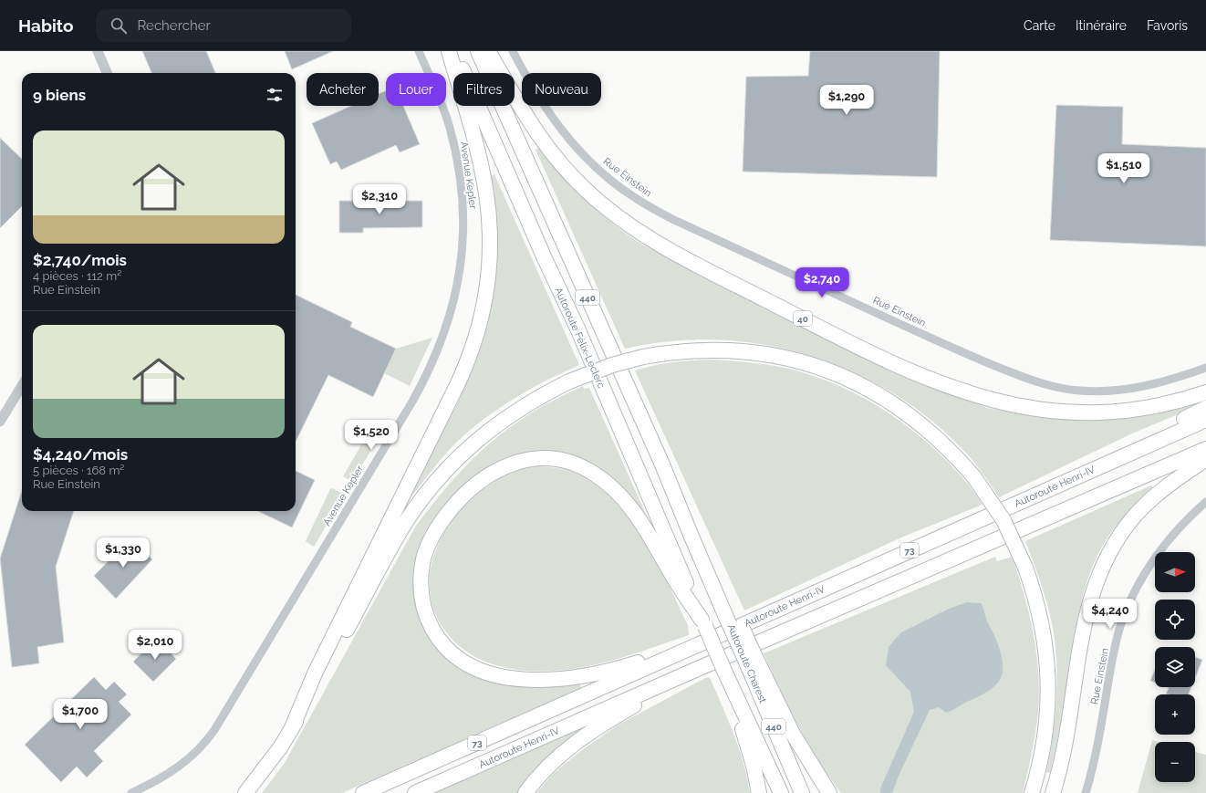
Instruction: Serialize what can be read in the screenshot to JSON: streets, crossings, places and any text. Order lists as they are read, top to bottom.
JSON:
{
  "streets": {
    "highway": [
      "440",
      "40",
      "Autoroute Félix-Leclerc",
      "Autoroute Henri-IV",
      "73",
      "Autoroute Charest"
    ],
    "street": ["Avenue Kepler", "Rue Einstein"]
  },
  "crossings": [
    ["440", "Autoroute Félix-Leclerc"]
  ],
  "north": "right",
  "page": {
    "header": "Habito",
    "search": "Rechercher",
    "nav": ["Carte", "Itinéraire", "Favoris"],
    "chip": [
      "Acheter",
      "Louer",
      "Filtres",
      "Nouveau"
    ],
    "heading": "9 biens",
    "price": [
      "$1,290",
      "$1,510",
      "$2,310",
      "$2,740",
      "$1,520",
      "$1,330",
      "$4,240",
      "$2,010",
      "$1,700"
    ],
    "list": [
      {
        "name": "$2,740/mois",
        "note": "4 pièces · 112 m² · Rue Einstein"
      },
      {
        "name": "$4,240/mois",
        "note": "5 pièces · 168 m² · Rue Einstein"
      }
    ],
    "map_buttons": ["+", "−"]
  }
}
